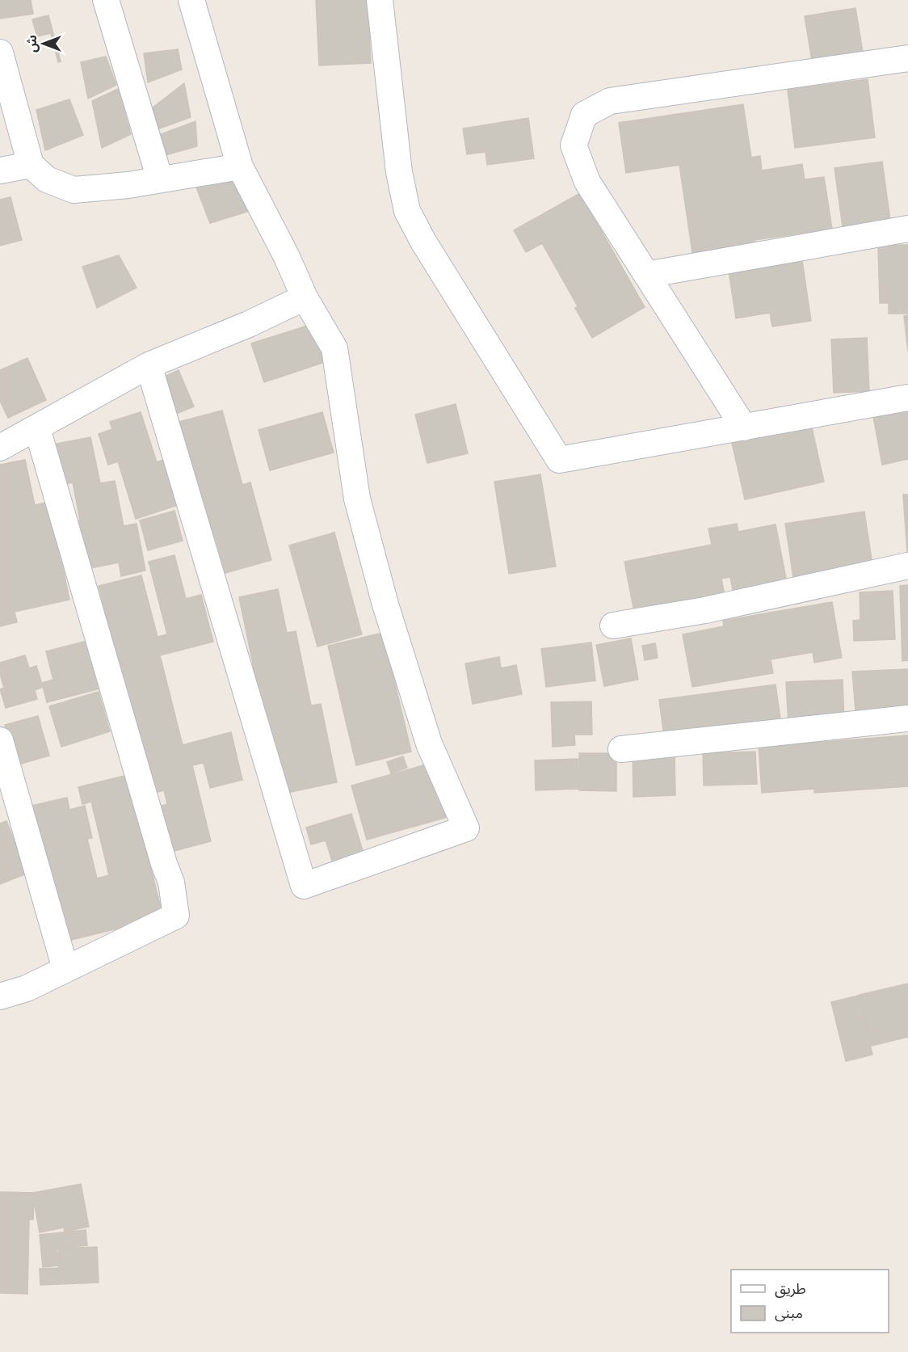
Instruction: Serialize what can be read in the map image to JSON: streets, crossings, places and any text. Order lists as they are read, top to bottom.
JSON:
{
  "legend": ["طريق", "مبنى"],
  "north": "left"
}
